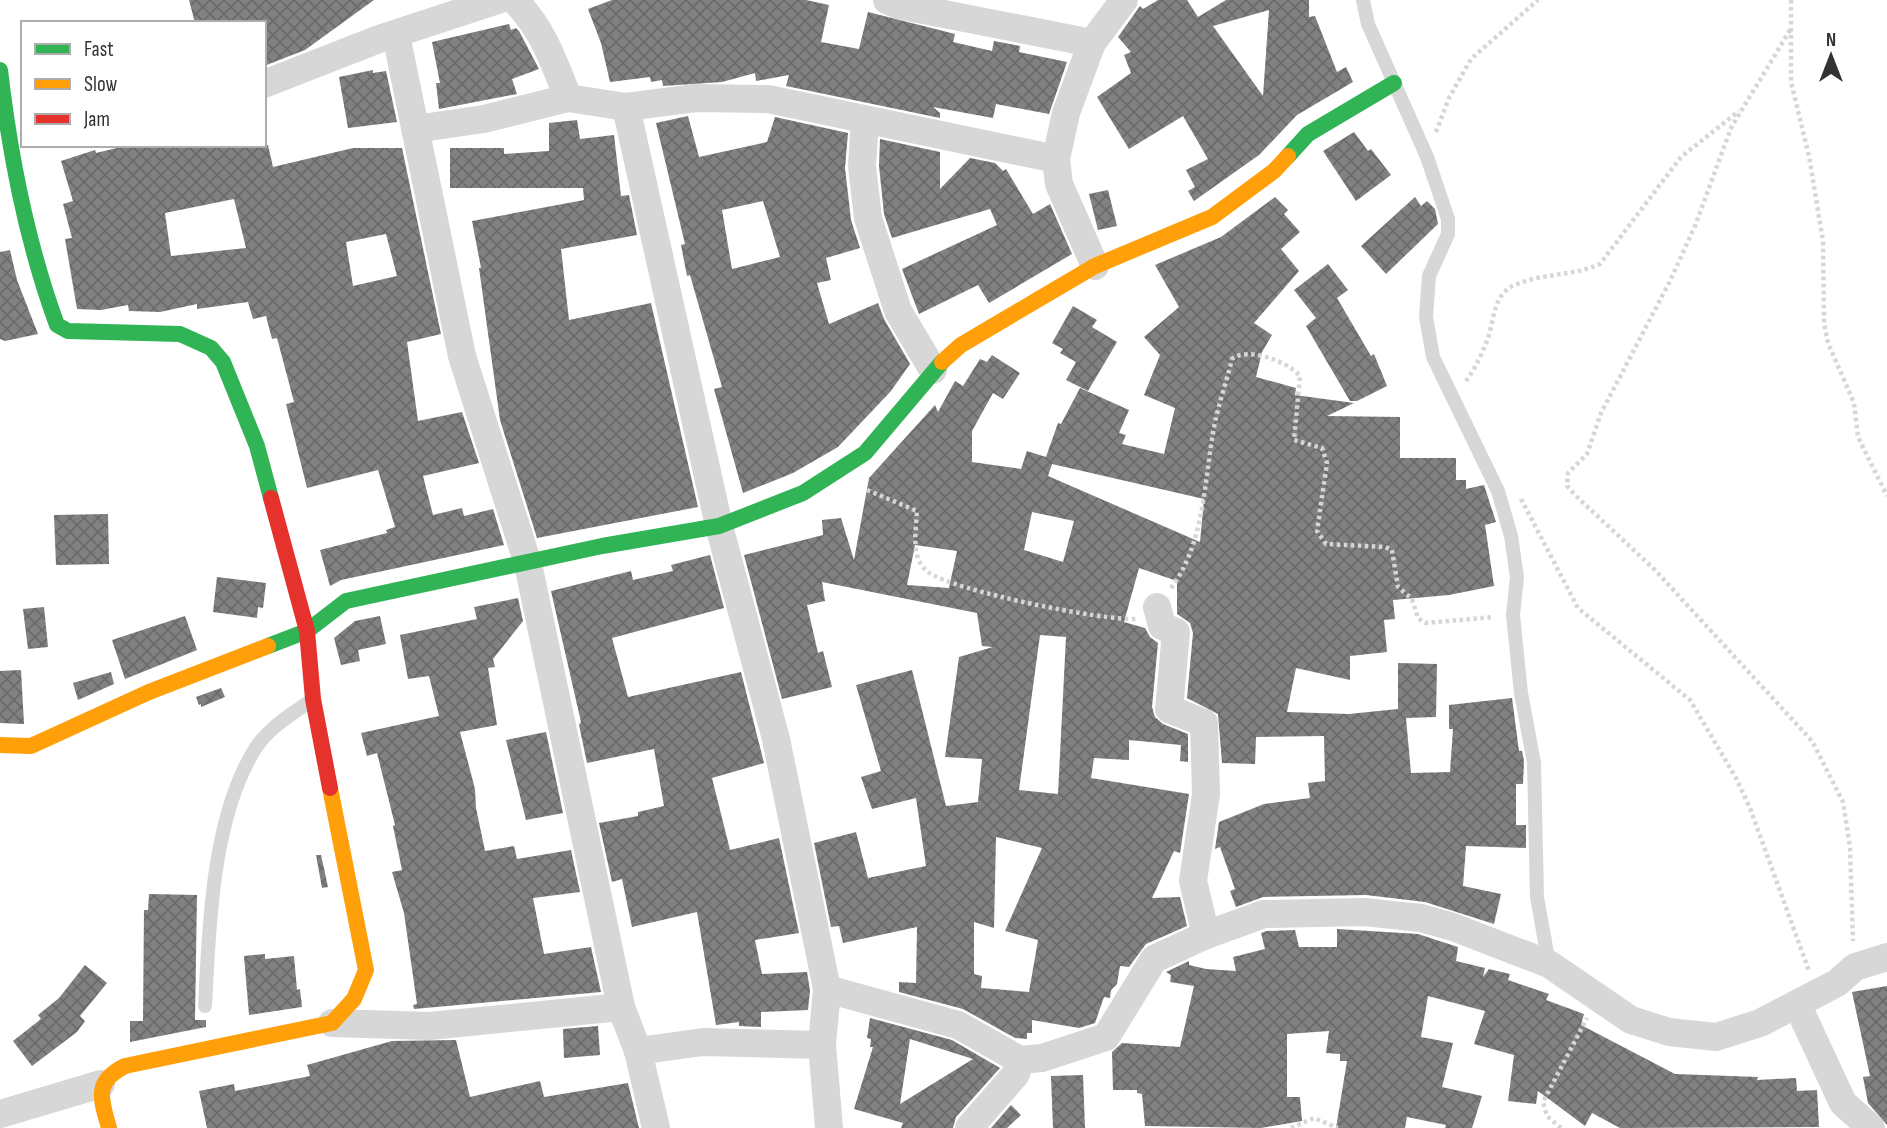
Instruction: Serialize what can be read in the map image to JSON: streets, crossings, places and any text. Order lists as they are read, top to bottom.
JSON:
{
  "legend": ["Fast", "Slow", "Jam"],
  "north": "top"
}
